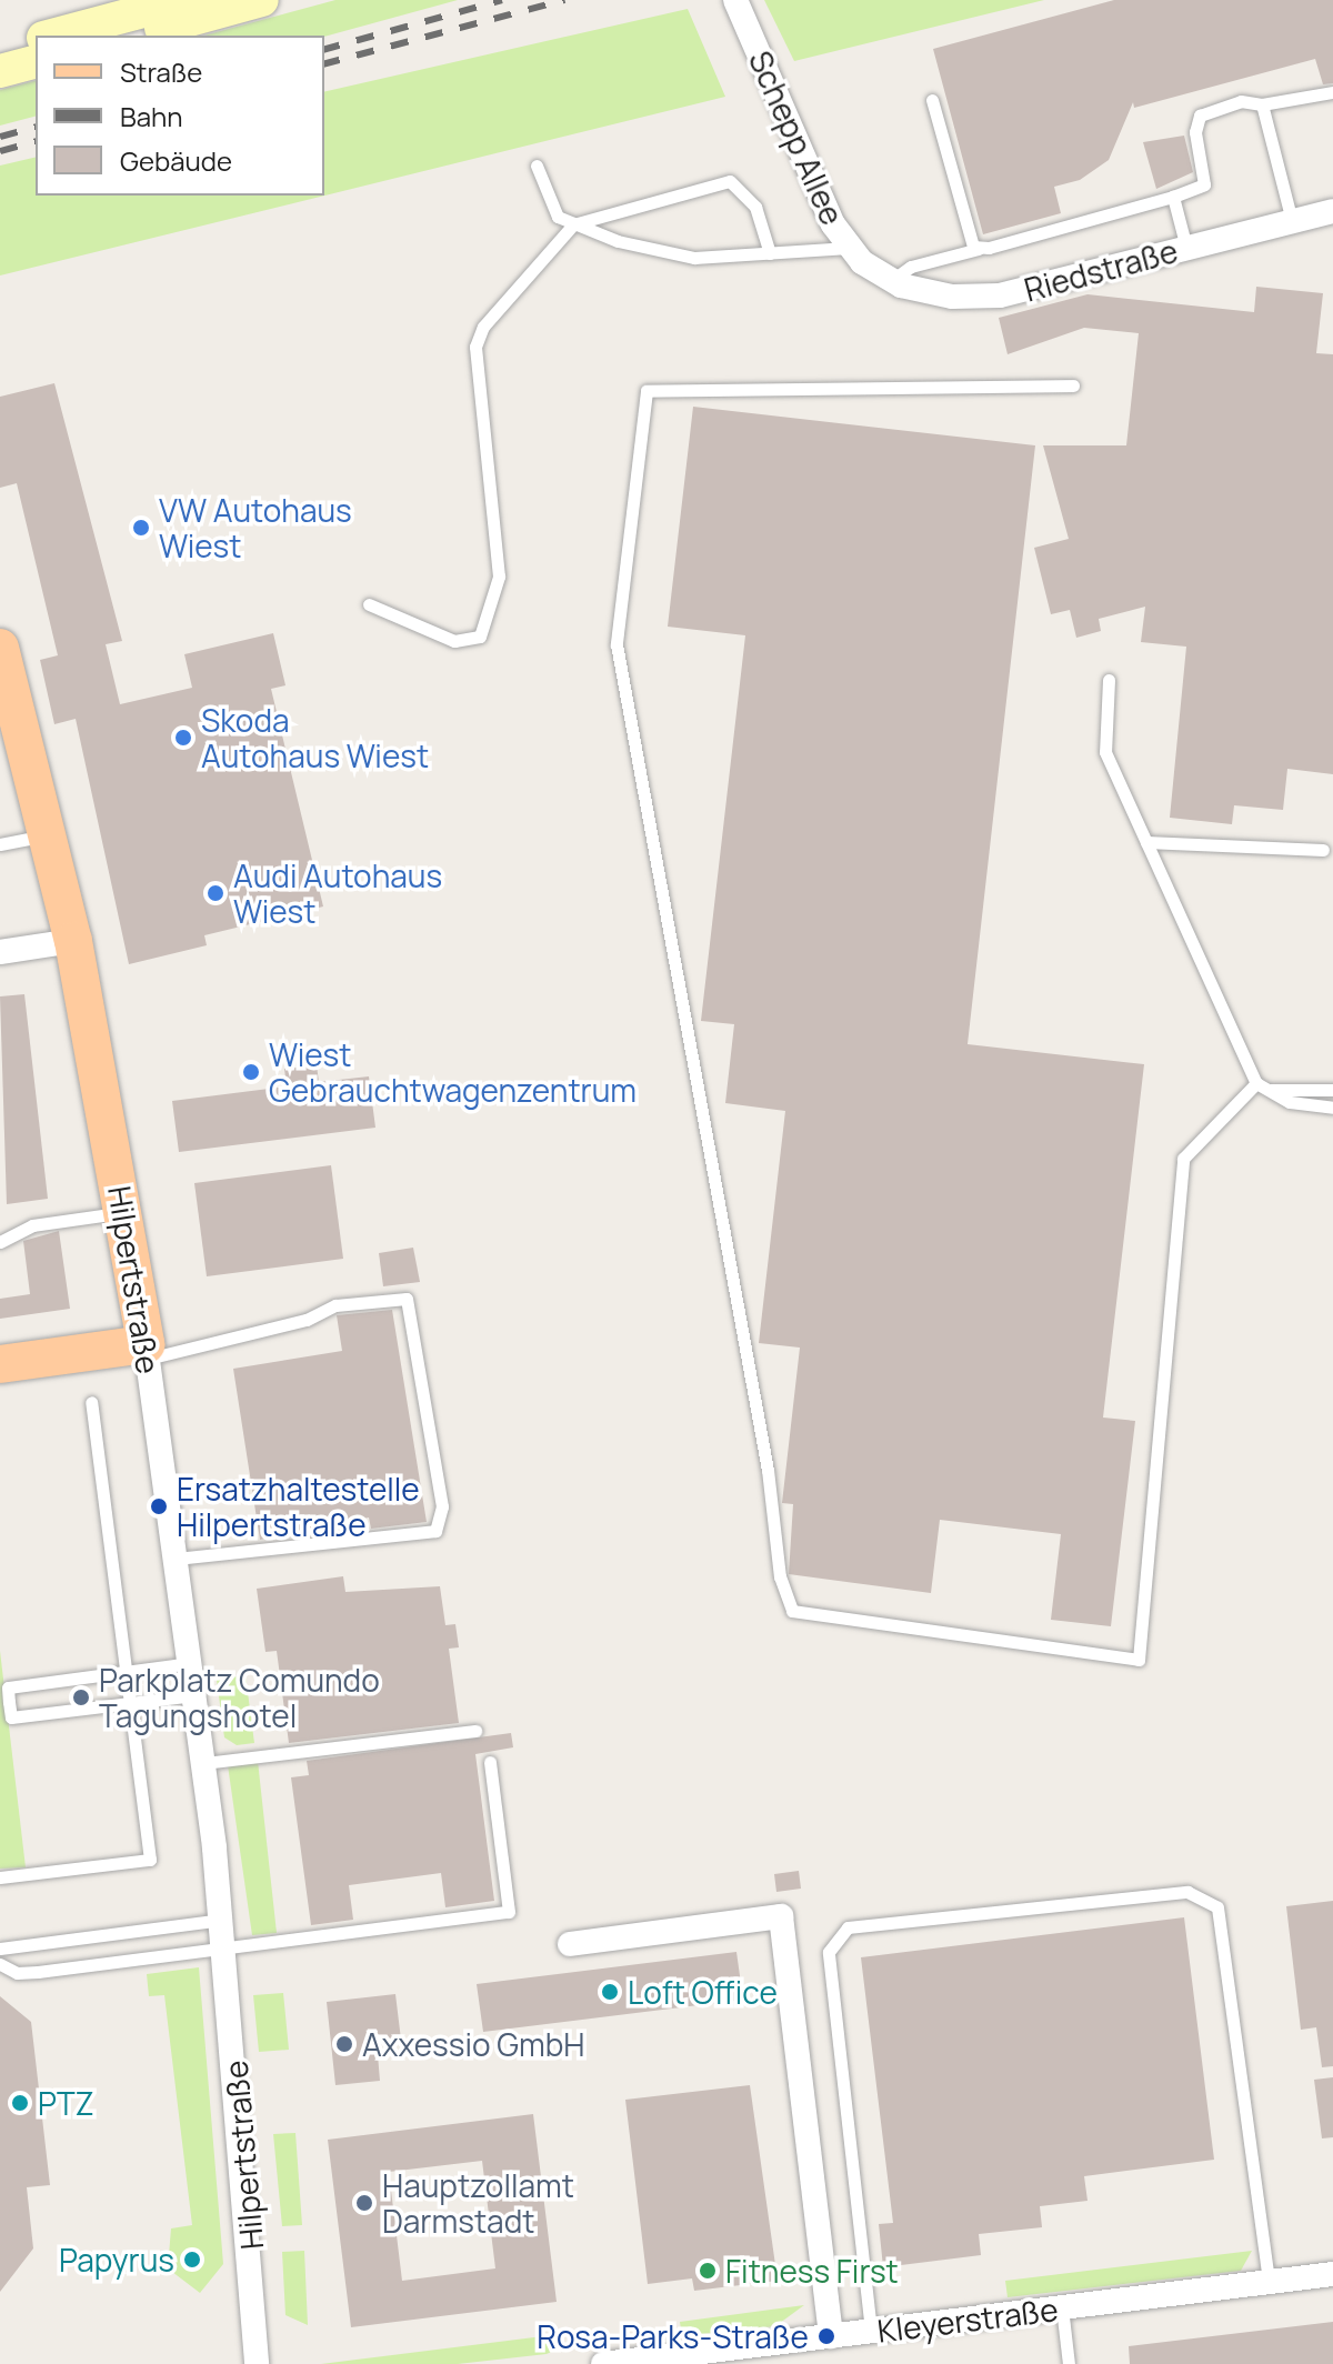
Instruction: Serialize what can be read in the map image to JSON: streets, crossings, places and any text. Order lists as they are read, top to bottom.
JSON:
{
  "streets": {
    "main road": ["Hilpertstraße"],
    "street": ["Schepp Allee", "Riedstraße", "Kleyerstraße"]
  },
  "crossings": [
    ["Schepp Allee", "Riedstraße"]
  ],
  "places": [
    "VW Autohaus Wiest",
    "Skoda Autohaus Wiest",
    "Audi Autohaus Wiest",
    "Wiest Gebrauchtwagenzentrum",
    "Ersatzhaltestelle Hilpertstraße",
    "Parkplatz Comundo Tagungshotel",
    "Loft Office",
    "Axxessio GmbH",
    "PTZ",
    "Hauptzollamt Darmstadt",
    "Papyrus",
    "Fitness First",
    "Rosa-Parks-Straße"
  ],
  "legend": ["Straße", "Bahn", "Gebäude"]
}
